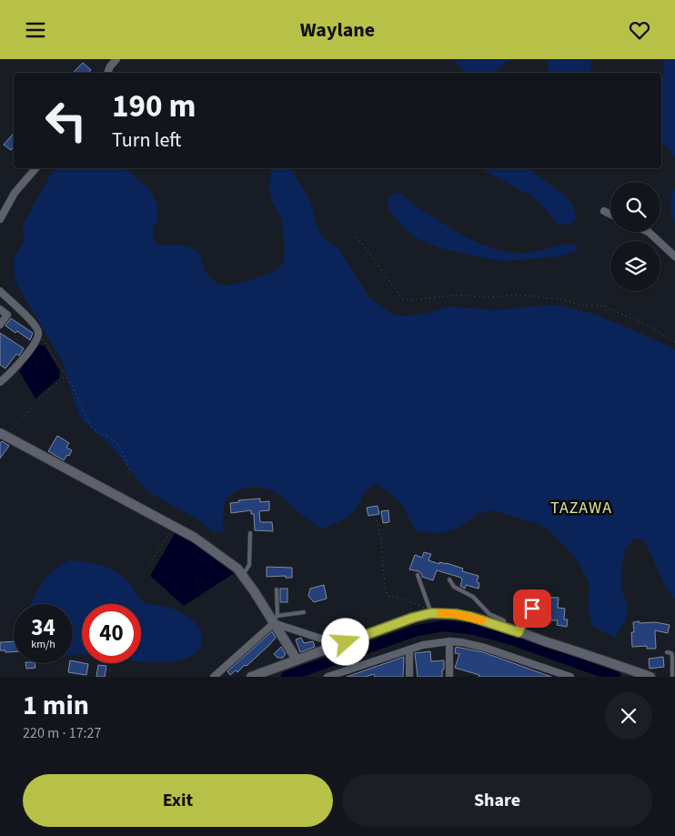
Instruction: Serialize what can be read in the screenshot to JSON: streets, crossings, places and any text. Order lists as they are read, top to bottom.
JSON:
{
  "districts": ["TAZAWA"],
  "page": {
    "header": "Waylane",
    "turn": ["190 m", "Turn left"],
    "speed": "34 km/h",
    "limit": "40",
    "heading": ["1 min", "220 m · 17:27"],
    "buttons": ["Exit", "Share"]
  }
}
